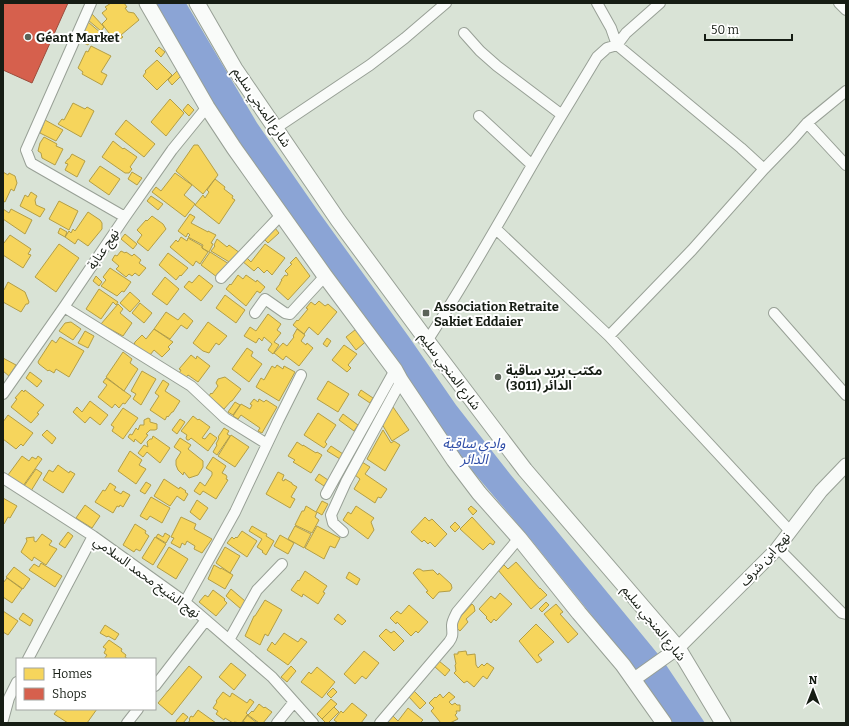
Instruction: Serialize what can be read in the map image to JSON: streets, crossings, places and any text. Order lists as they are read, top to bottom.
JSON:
{
  "streets": {
    "main road": ["شارع المنجي سليم"],
    "street": ["نهج عنابة", "نهج ابن شرف", "نهج الشيخ محمد السلامي"]
  },
  "crossings": [
    ["شارع المنجي سليم", "نهج ابن شرف"]
  ],
  "water": ["وادي ساقية الدائر"],
  "places": {
    "other": ["Géant Market", "مكتب بريد ساقية الدائر (3011)"],
    "transit": ["Association Retraite Sakiet Eddaier"]
  },
  "legend": ["Homes", "Shops"],
  "scale_bar": "50 m",
  "north": "top"
}
